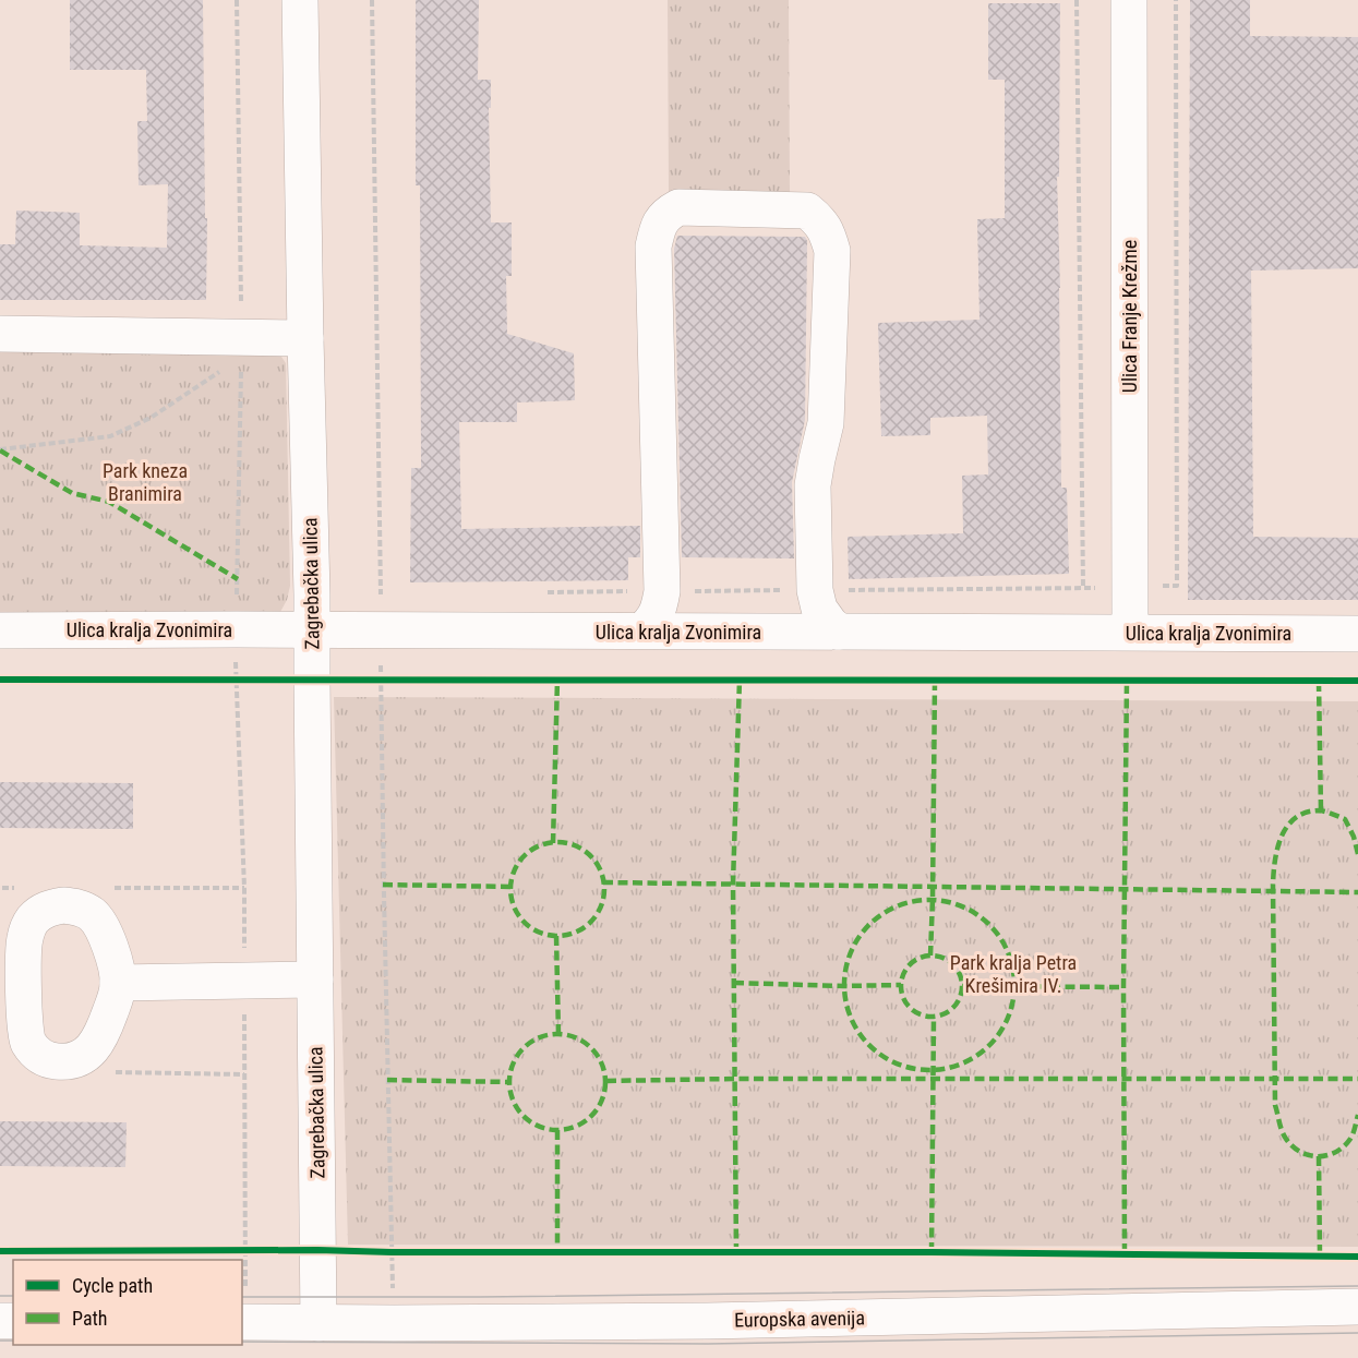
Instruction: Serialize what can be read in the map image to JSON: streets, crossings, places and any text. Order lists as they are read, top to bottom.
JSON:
{
  "streets": {
    "street": [
      "Ulica Franje Krežme",
      "Zagrebačka ulica",
      "Ulica kralja Zvonimira",
      "Europska avenija"
    ]
  },
  "crossings": [
    ["Ulica Franje Krežme", "Ulica kralja Zvonimira"],
    ["Zagrebačka ulica", "Ulica kralja Zvonimira"],
    ["Zagrebačka ulica", "Europska avenija"]
  ],
  "parks": ["Park kneza Branimira", "Park kralja Petra Krešimira IV."],
  "legend": ["Cycle path", "Path"]
}
